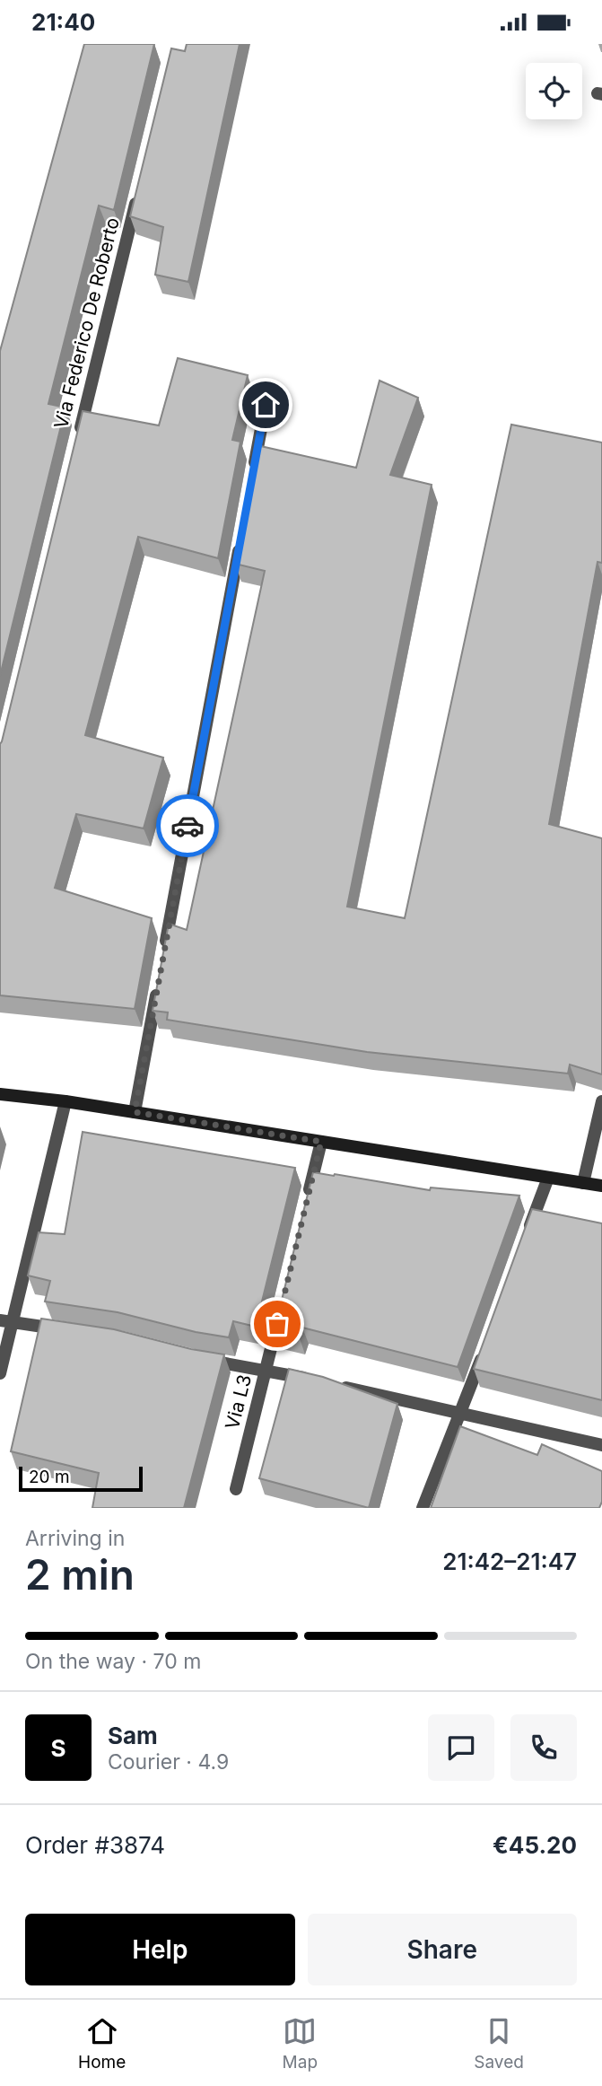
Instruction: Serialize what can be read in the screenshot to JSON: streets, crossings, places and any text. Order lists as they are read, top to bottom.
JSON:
{
  "streets": {
    "street": ["Via Federico De Roberto", "Via L3"]
  },
  "scale_bar": "20 m",
  "page": {
    "status": "21:40",
    "scale": "20 m",
    "heading": ["2 min", "Arriving in", "21:42–21:47"],
    "panel": [
      "Sam",
      "Courier · 4.9",
      "Order #3874",
      "€45.20"
    ],
    "bar": "On the way · 70 m",
    "round": "S",
    "buttons": ["Help", "Share"],
    "tabs": ["Home", "Map", "Saved"]
  }
}
